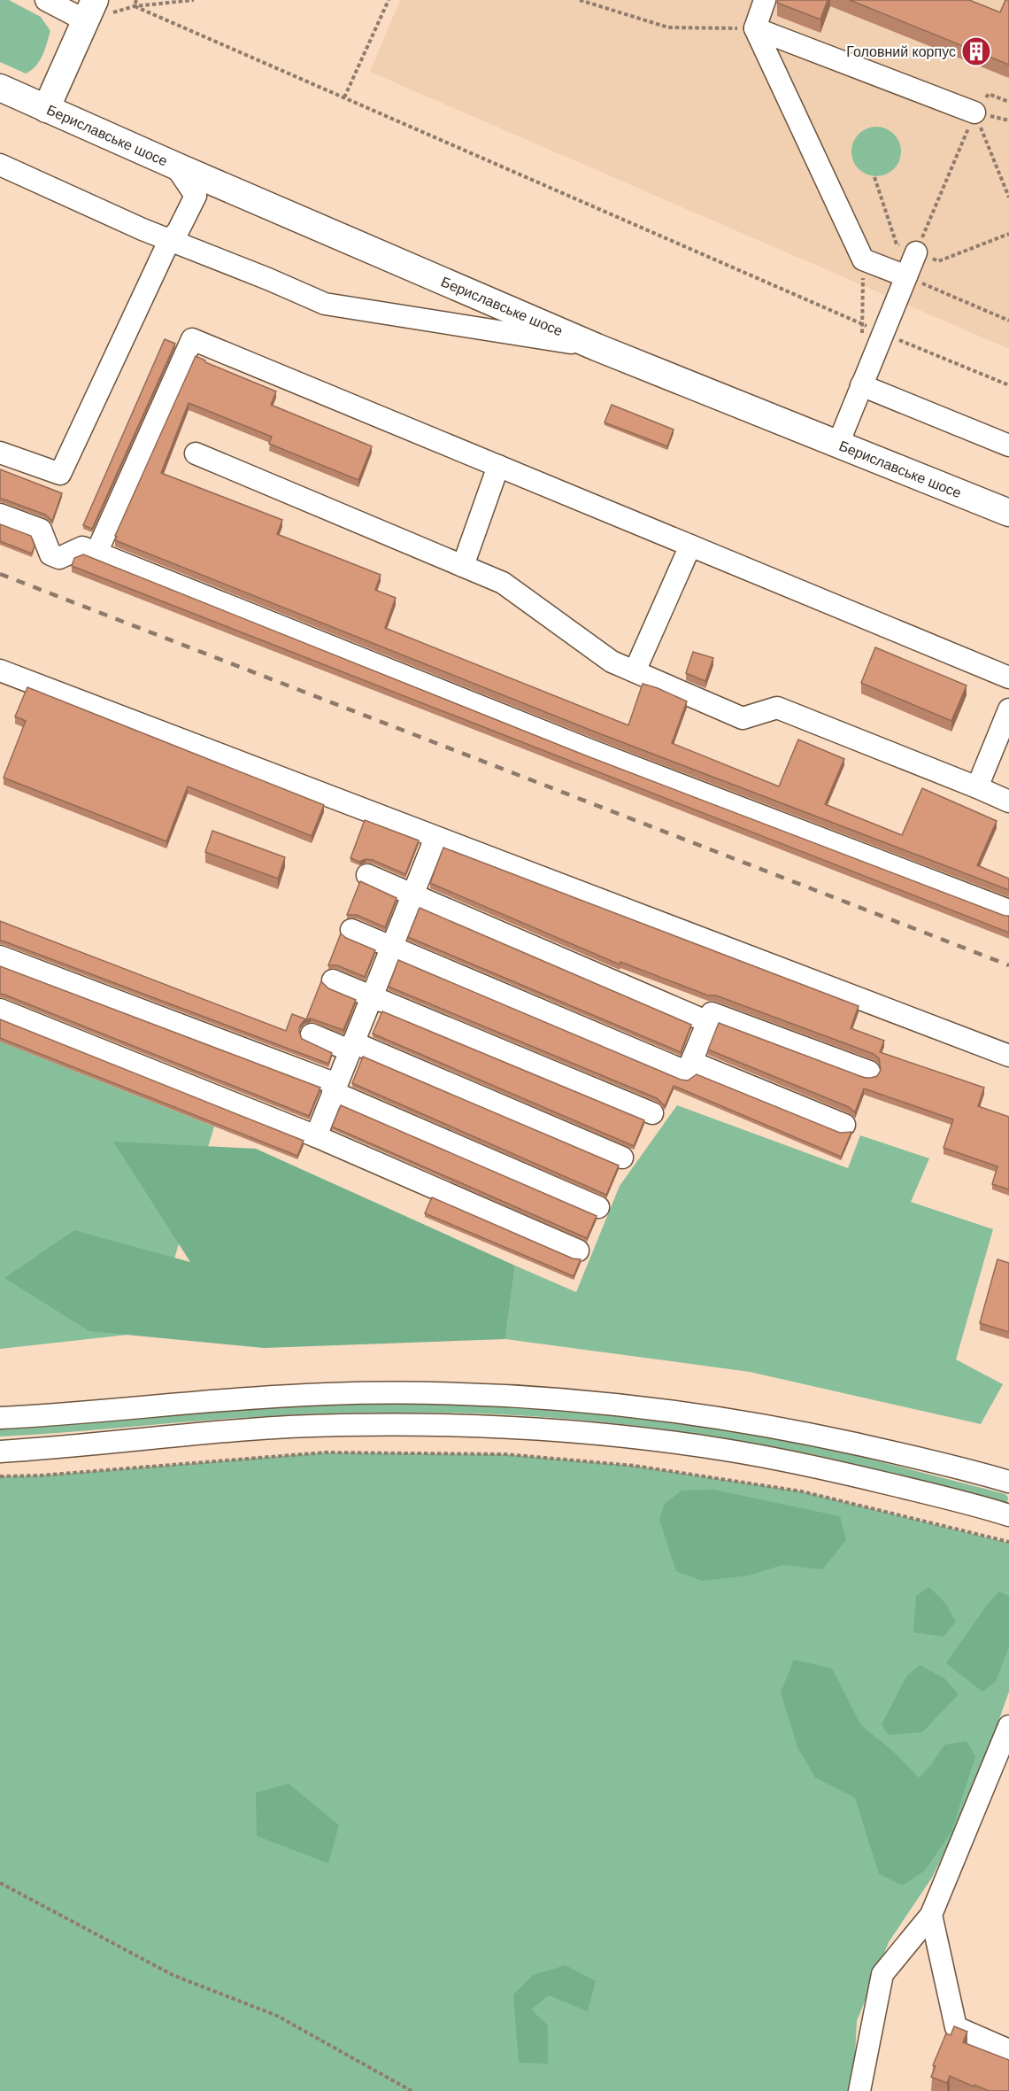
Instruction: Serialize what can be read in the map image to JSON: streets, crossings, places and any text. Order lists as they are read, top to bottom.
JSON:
{
  "streets": {
    "main road": ["Бериславське шосе"]
  },
  "places": {
    "building": ["Головний корпус"]
  }
}
